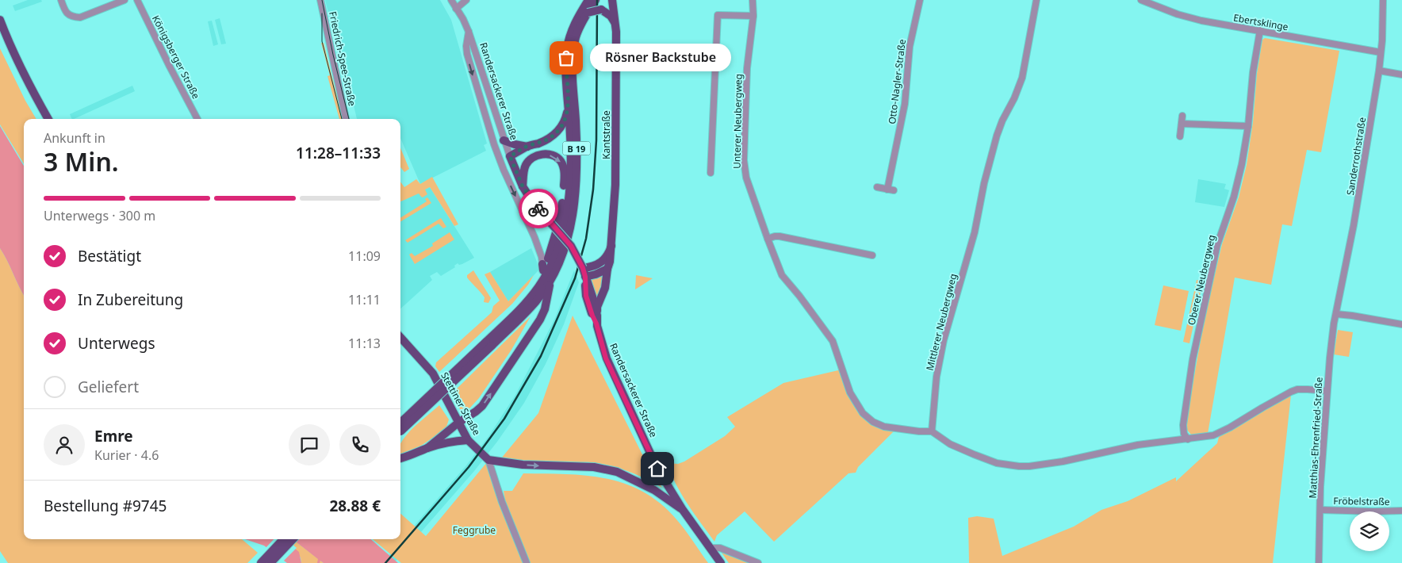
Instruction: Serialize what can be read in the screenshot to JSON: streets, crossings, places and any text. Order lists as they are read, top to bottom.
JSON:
{
  "streets": {
    "main road": [
      "Randersackerer Straße",
      "Kantstraße",
      "B 19",
      "Stettiner Straße"
    ],
    "street": [
      "Ebertsklinge",
      "Königsberger Straße",
      "Friedrich-Spee-Straße",
      "Otto-Nagler-Straße",
      "Unterer Neubergweg",
      "Sanderrothstraße",
      "Oberer Neubergweg",
      "Mittlerer Neubergweg",
      "Matthias-Ehrenfried-Straße",
      "Fröbelstraße"
    ]
  },
  "crossings": [
    ["Ebertsklinge", "Sanderrothstraße"],
    ["Ebertsklinge", "Oberer Neubergweg"],
    ["Randersackerer Straße", "Kantstraße"],
    ["Unterer Neubergweg", "Mittlerer Neubergweg"],
    ["Sanderrothstraße", "Matthias-Ehrenfried-Straße"],
    ["Matthias-Ehrenfried-Straße", "Fröbelstraße"]
  ],
  "parks": ["Feggrube"],
  "places": ["Rösner Backstube"],
  "page": {
    "bubble": "Rösner Backstube",
    "heading": ["3 Min.", "Ankunft in", "11:28–11:33"],
    "panel": [
      "Emre",
      "Kurier · 4.6",
      "Bestellung #9745",
      "28.88 €"
    ],
    "bar": "Unterwegs · 300 m",
    "list": [
      ["Bestätigt", "11:09"],
      ["In Zubereitung", "11:11"],
      ["Unterwegs", "11:13"],
      "Geliefert"
    ]
  }
}
